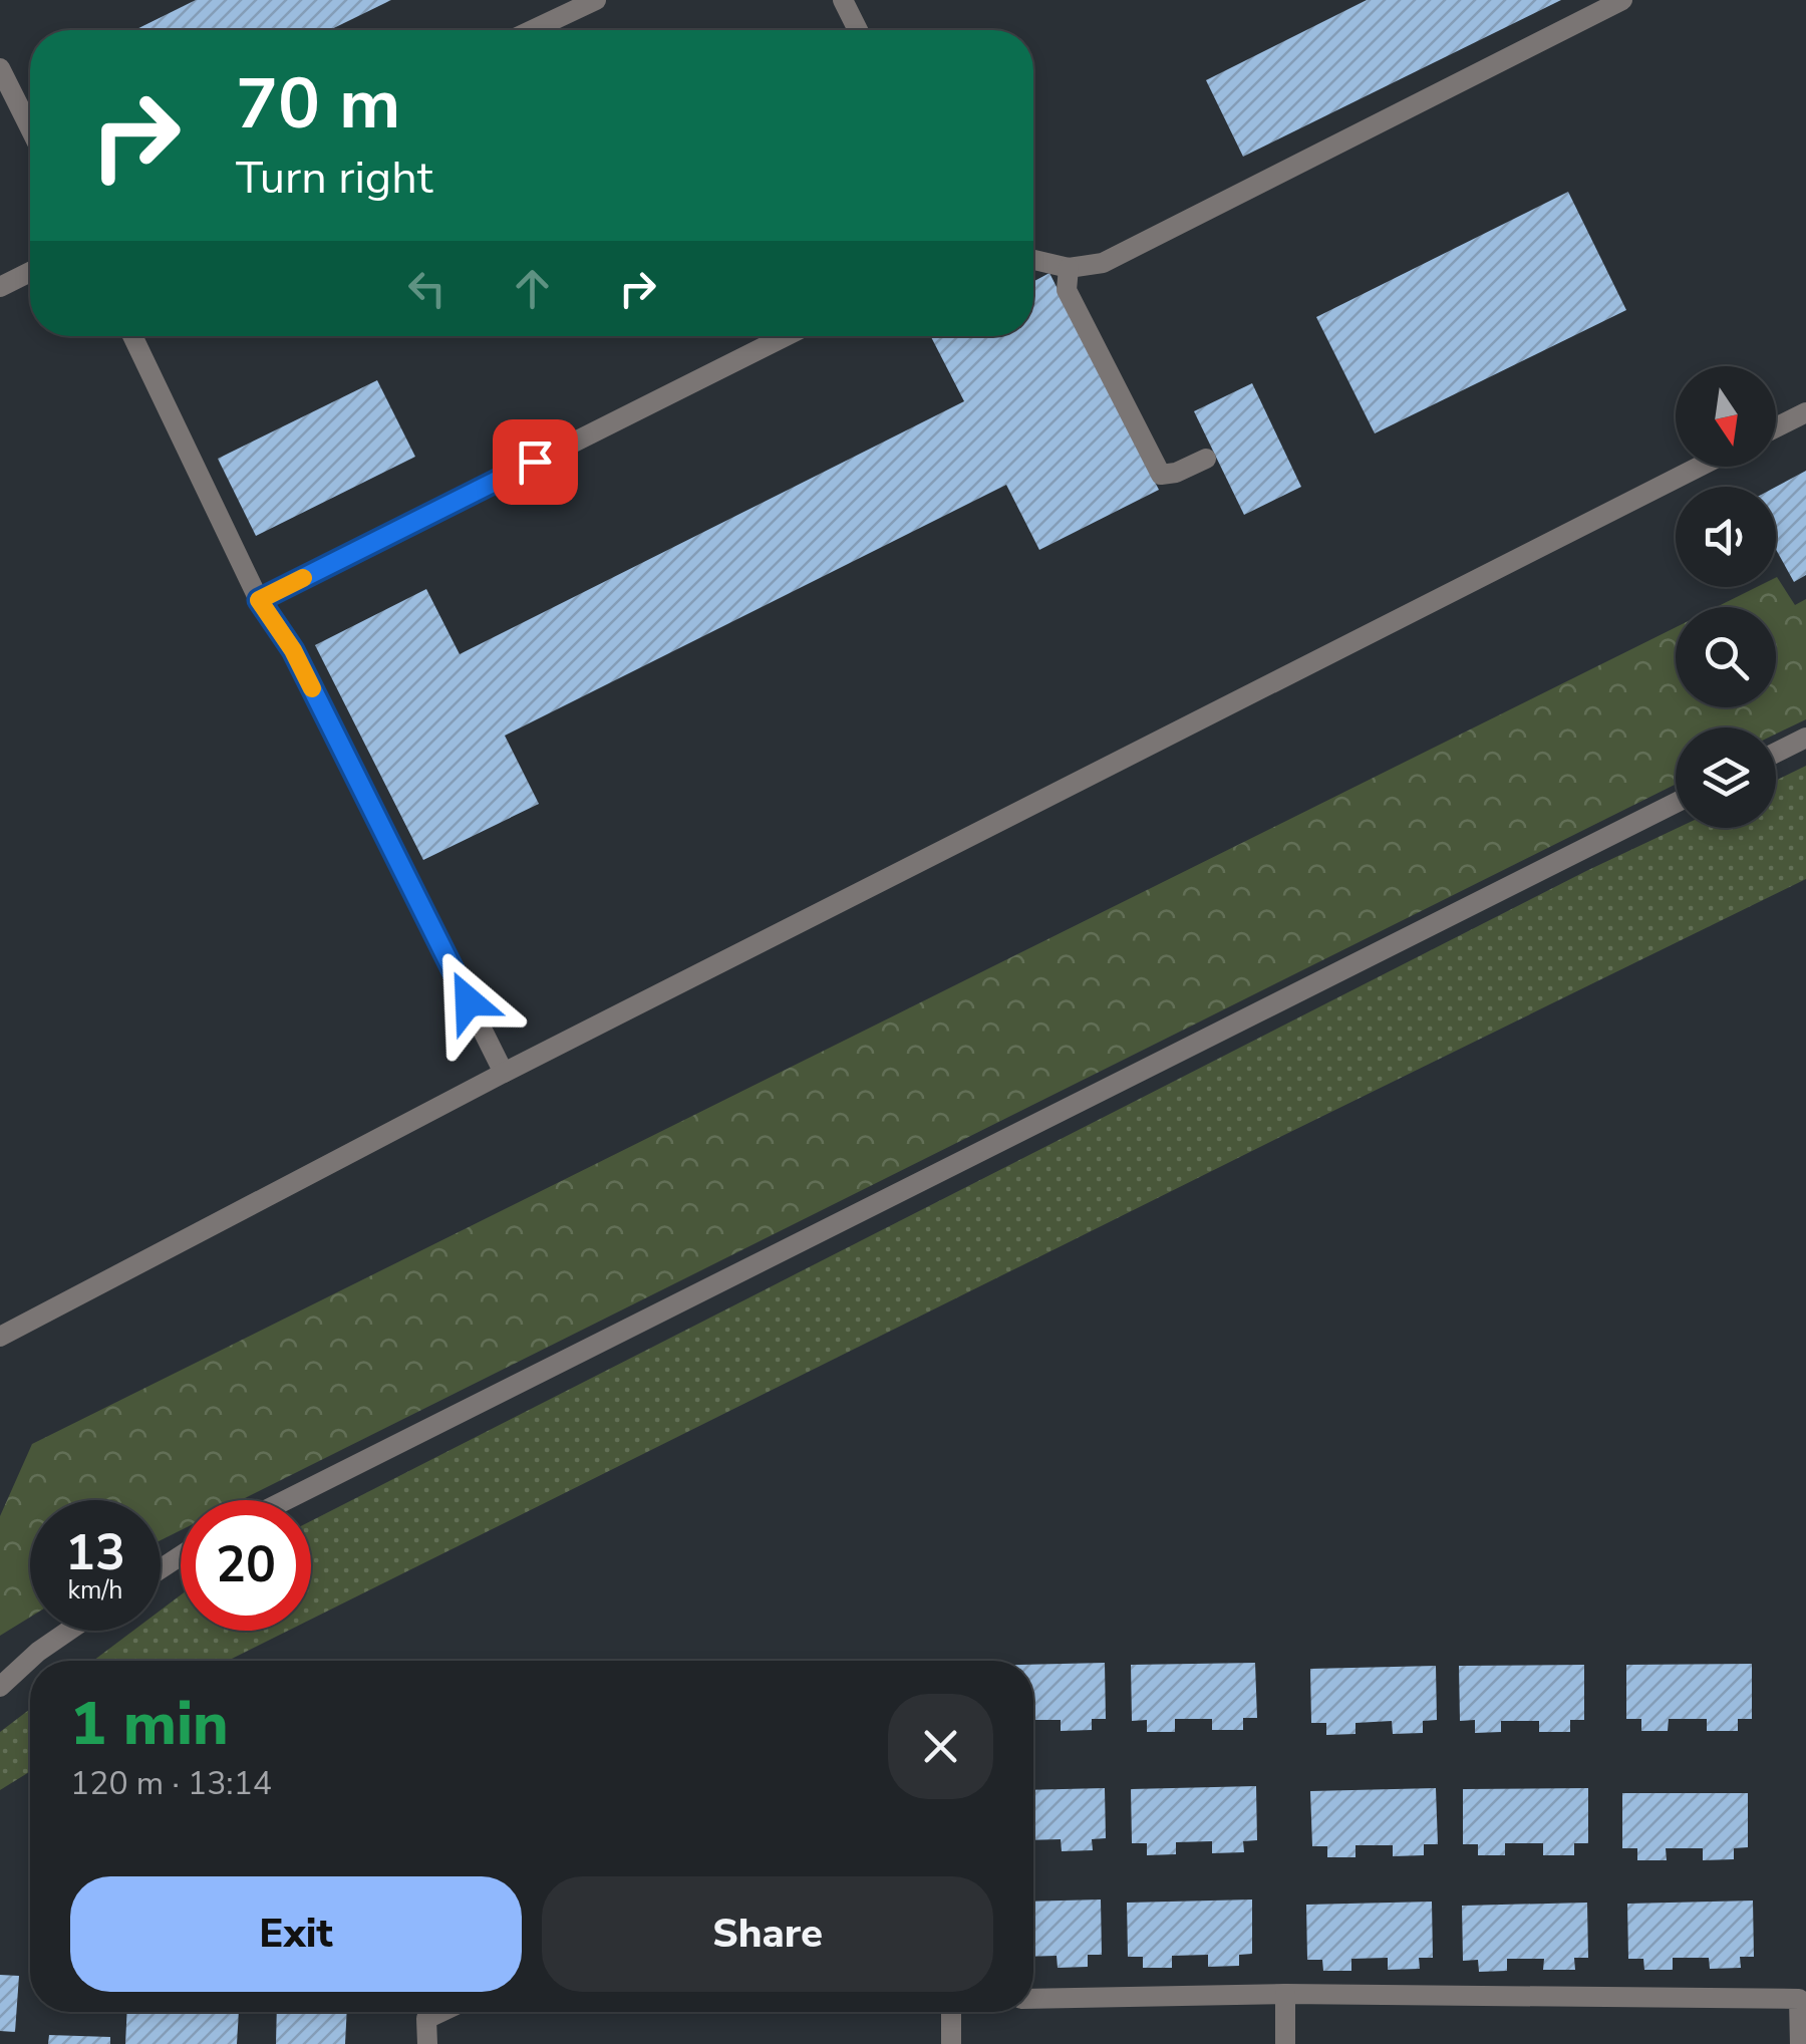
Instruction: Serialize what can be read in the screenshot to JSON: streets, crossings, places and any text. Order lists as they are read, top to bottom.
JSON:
{
  "north": "bottom",
  "page": {
    "turn": ["70 m", "Turn right"],
    "speed": "13 km/h",
    "limit": "20",
    "heading": ["1 min", "120 m · 13:14"],
    "buttons": ["Exit", "Share"]
  }
}
